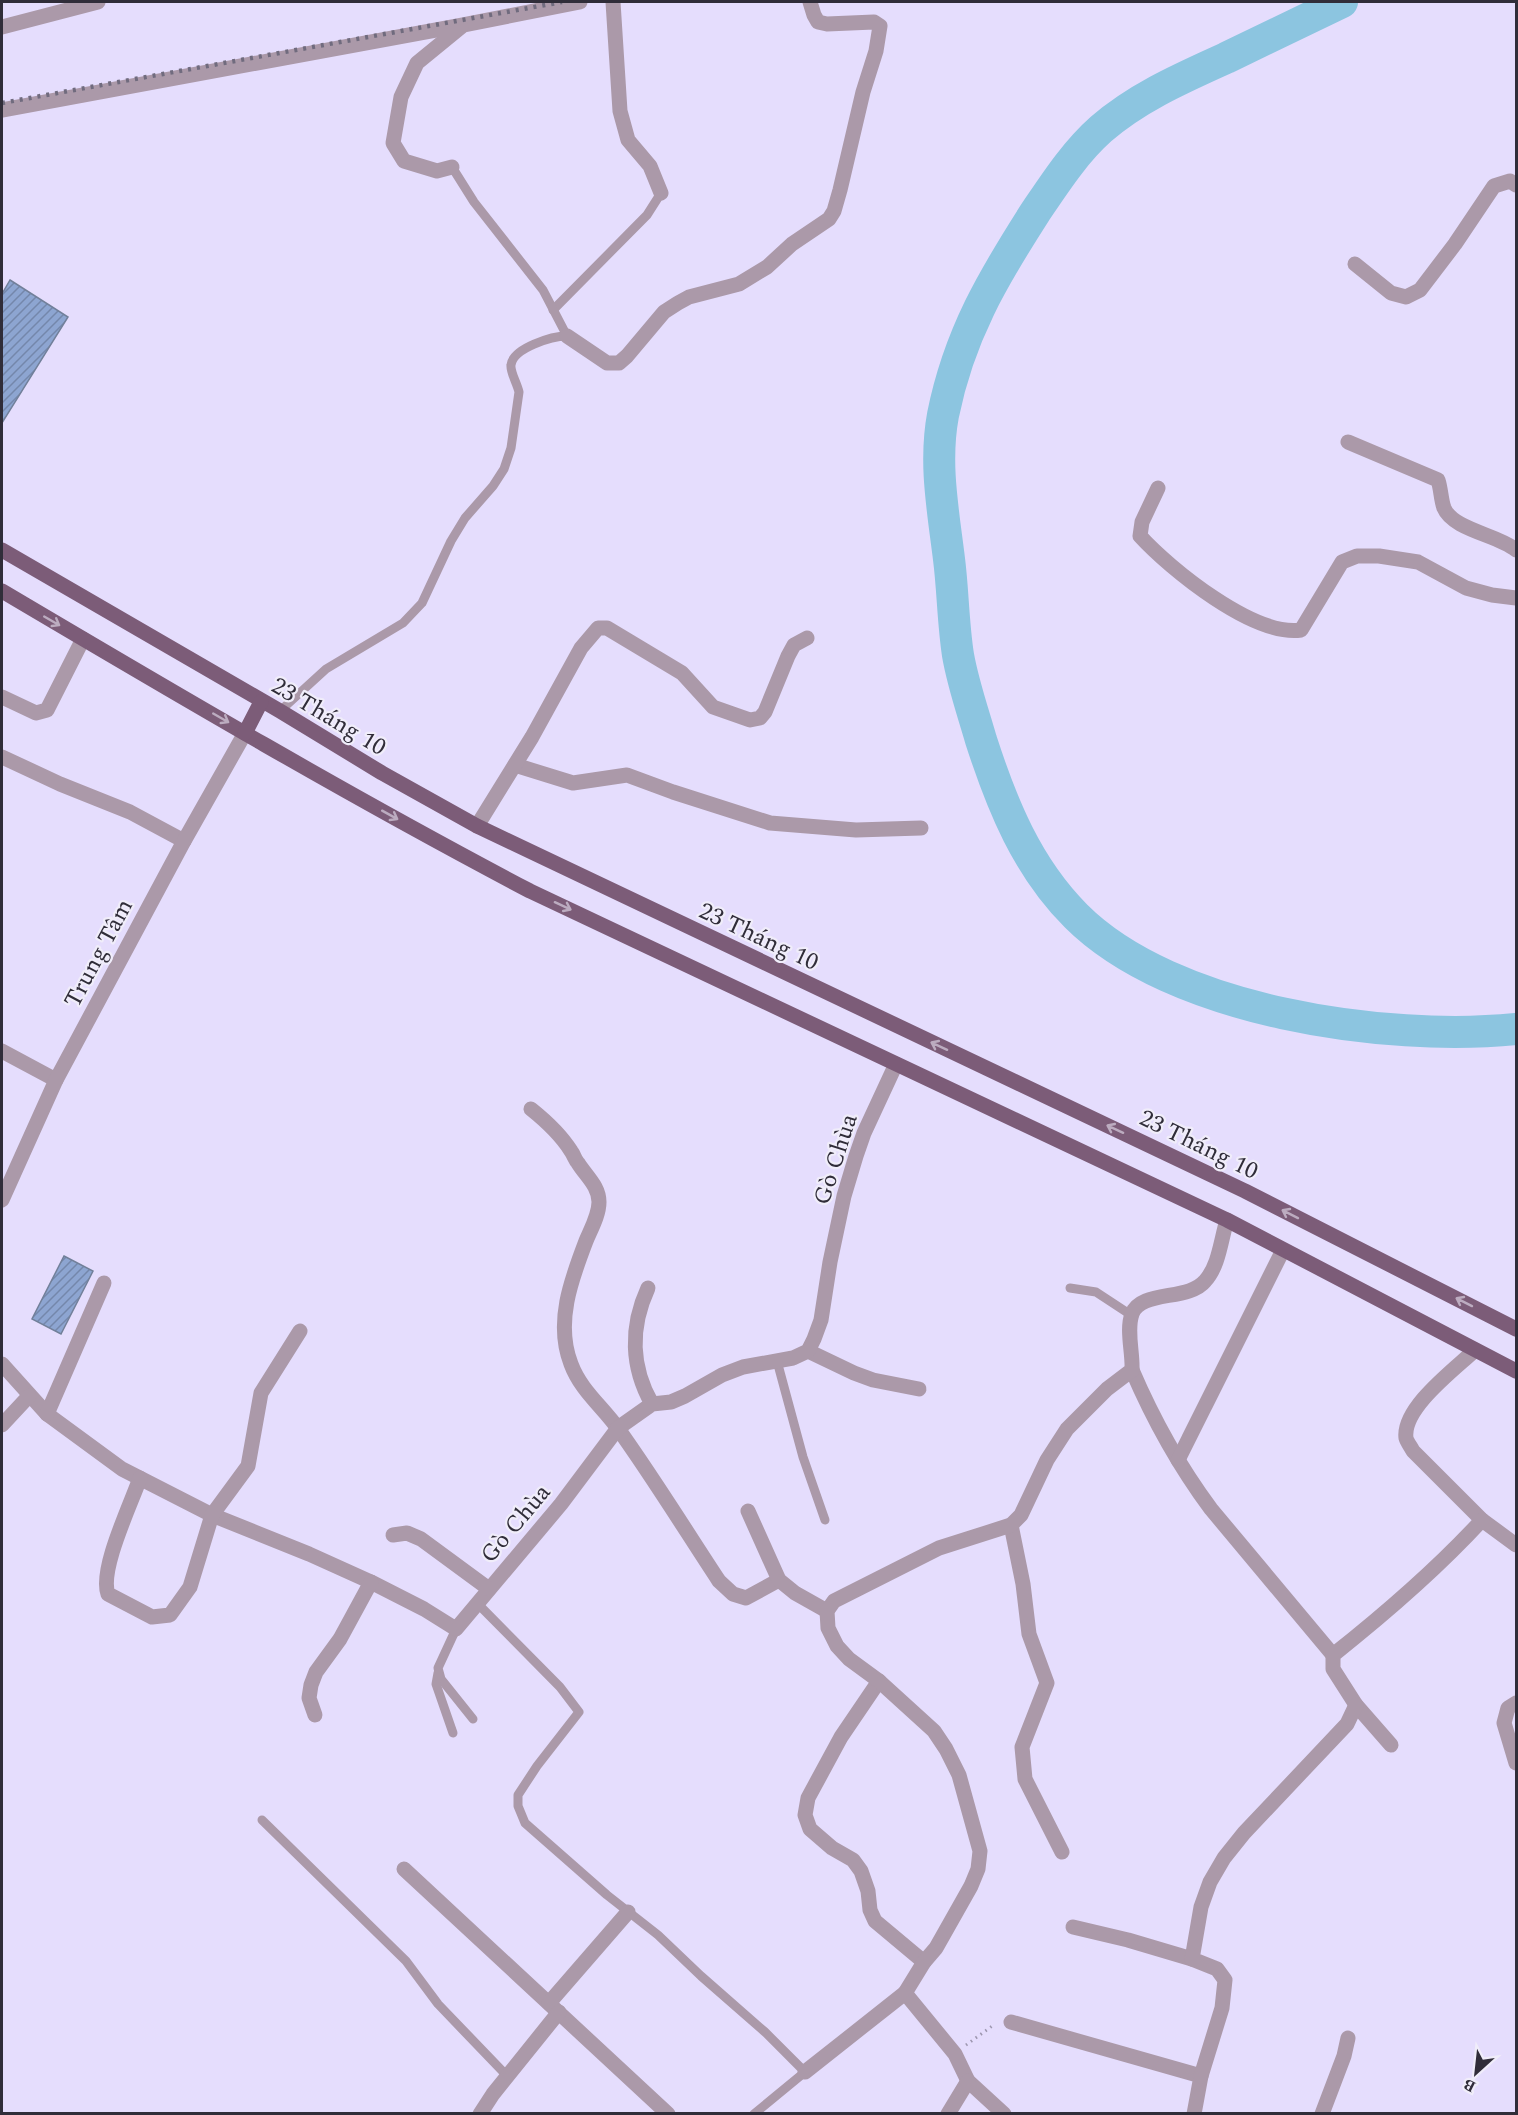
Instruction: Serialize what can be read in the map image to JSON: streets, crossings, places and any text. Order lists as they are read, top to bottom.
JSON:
{
  "streets": {
    "main road": ["23 Tháng 10"],
    "street": ["Trung Tâm", "Gò Chùa"]
  },
  "north": "bottom left"
}
